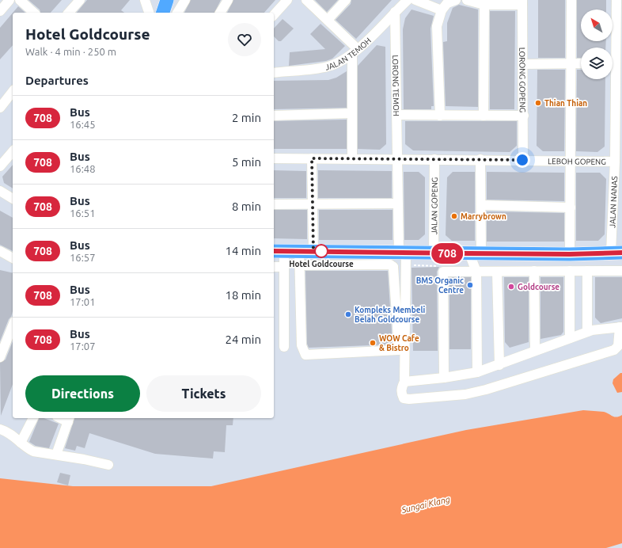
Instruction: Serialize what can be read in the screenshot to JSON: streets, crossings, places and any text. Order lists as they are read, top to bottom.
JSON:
{
  "streets": {
    "street": [
      "JALAN TEMOH",
      "LORONG GOPENG",
      "LORONG TEMOH",
      "LEBOH GOPENG",
      "JALAN NANAS",
      "JALAN GOPENG"
    ]
  },
  "crossings": [
    ["JALAN TEMOH", "LORONG TEMOH"],
    ["LORONG GOPENG", "LEBOH GOPENG"],
    ["LORONG TEMOH", "LEBOH GOPENG"],
    ["LEBOH GOPENG", "JALAN NANAS"],
    ["LEBOH GOPENG", "JALAN GOPENG"]
  ],
  "water": ["Sungai Klang"],
  "places": [
    "Thian Thian",
    "Marrybrown",
    "Hotel Goldcourse",
    "BMS Organic Centre",
    "Goldcourse",
    "Kompleks Membeli Belah Goldcourse",
    "WOW Cafe & Bistro"
  ],
  "lines": ["bus line 708"],
  "north": "top left",
  "page": {
    "on_map": "708",
    "heading": [
      ["Hotel Goldcourse", "Walk · 4 min · 250 m"],
      "Departures"
    ],
    "list": [
      {
        "mark": "708",
        "name": "Bus",
        "note": "16:45",
        "value": "2 min"
      },
      {
        "mark": "708",
        "name": "Bus",
        "note": "16:48",
        "value": "5 min"
      },
      {
        "mark": "708",
        "name": "Bus",
        "note": "16:51",
        "value": "8 min"
      },
      {
        "mark": "708",
        "name": "Bus",
        "note": "16:57",
        "value": "14 min"
      },
      {
        "mark": "708",
        "name": "Bus",
        "note": "17:01",
        "value": "18 min"
      },
      {
        "mark": "708",
        "name": "Bus",
        "note": "17:07",
        "value": "24 min"
      }
    ],
    "buttons": ["Directions", "Tickets"]
  }
}
